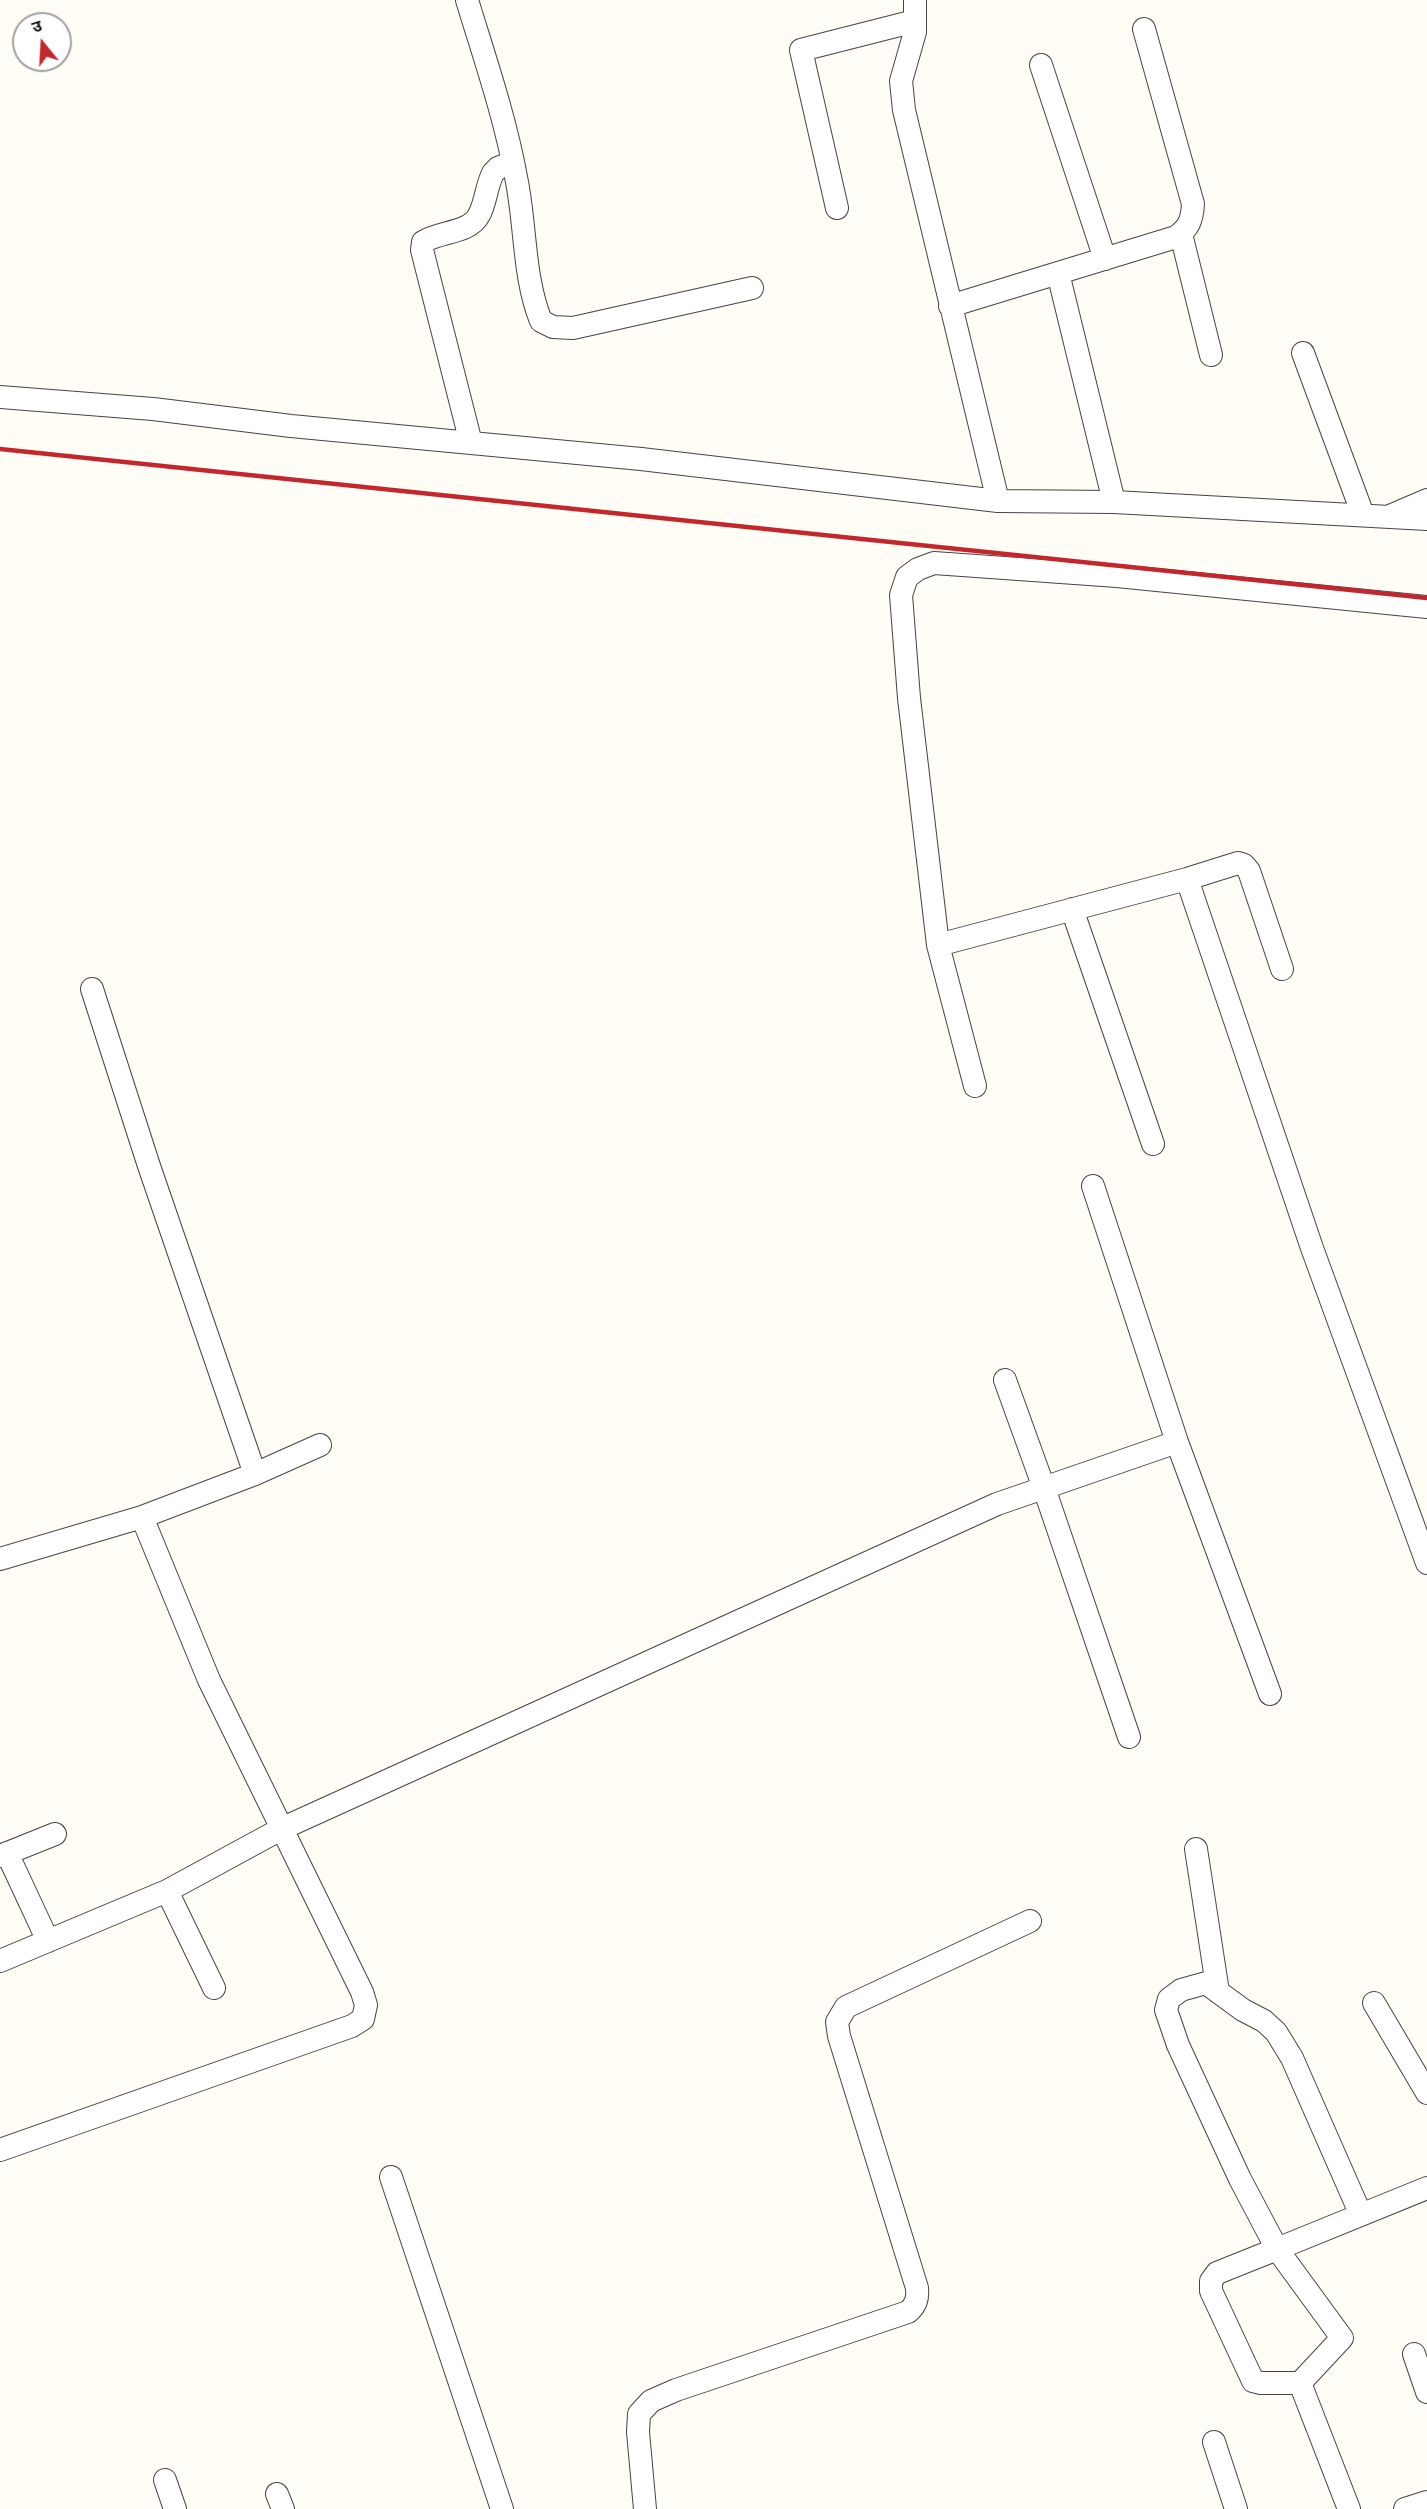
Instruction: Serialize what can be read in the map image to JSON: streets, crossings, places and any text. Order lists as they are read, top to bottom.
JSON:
{
  "north": "top"
}
